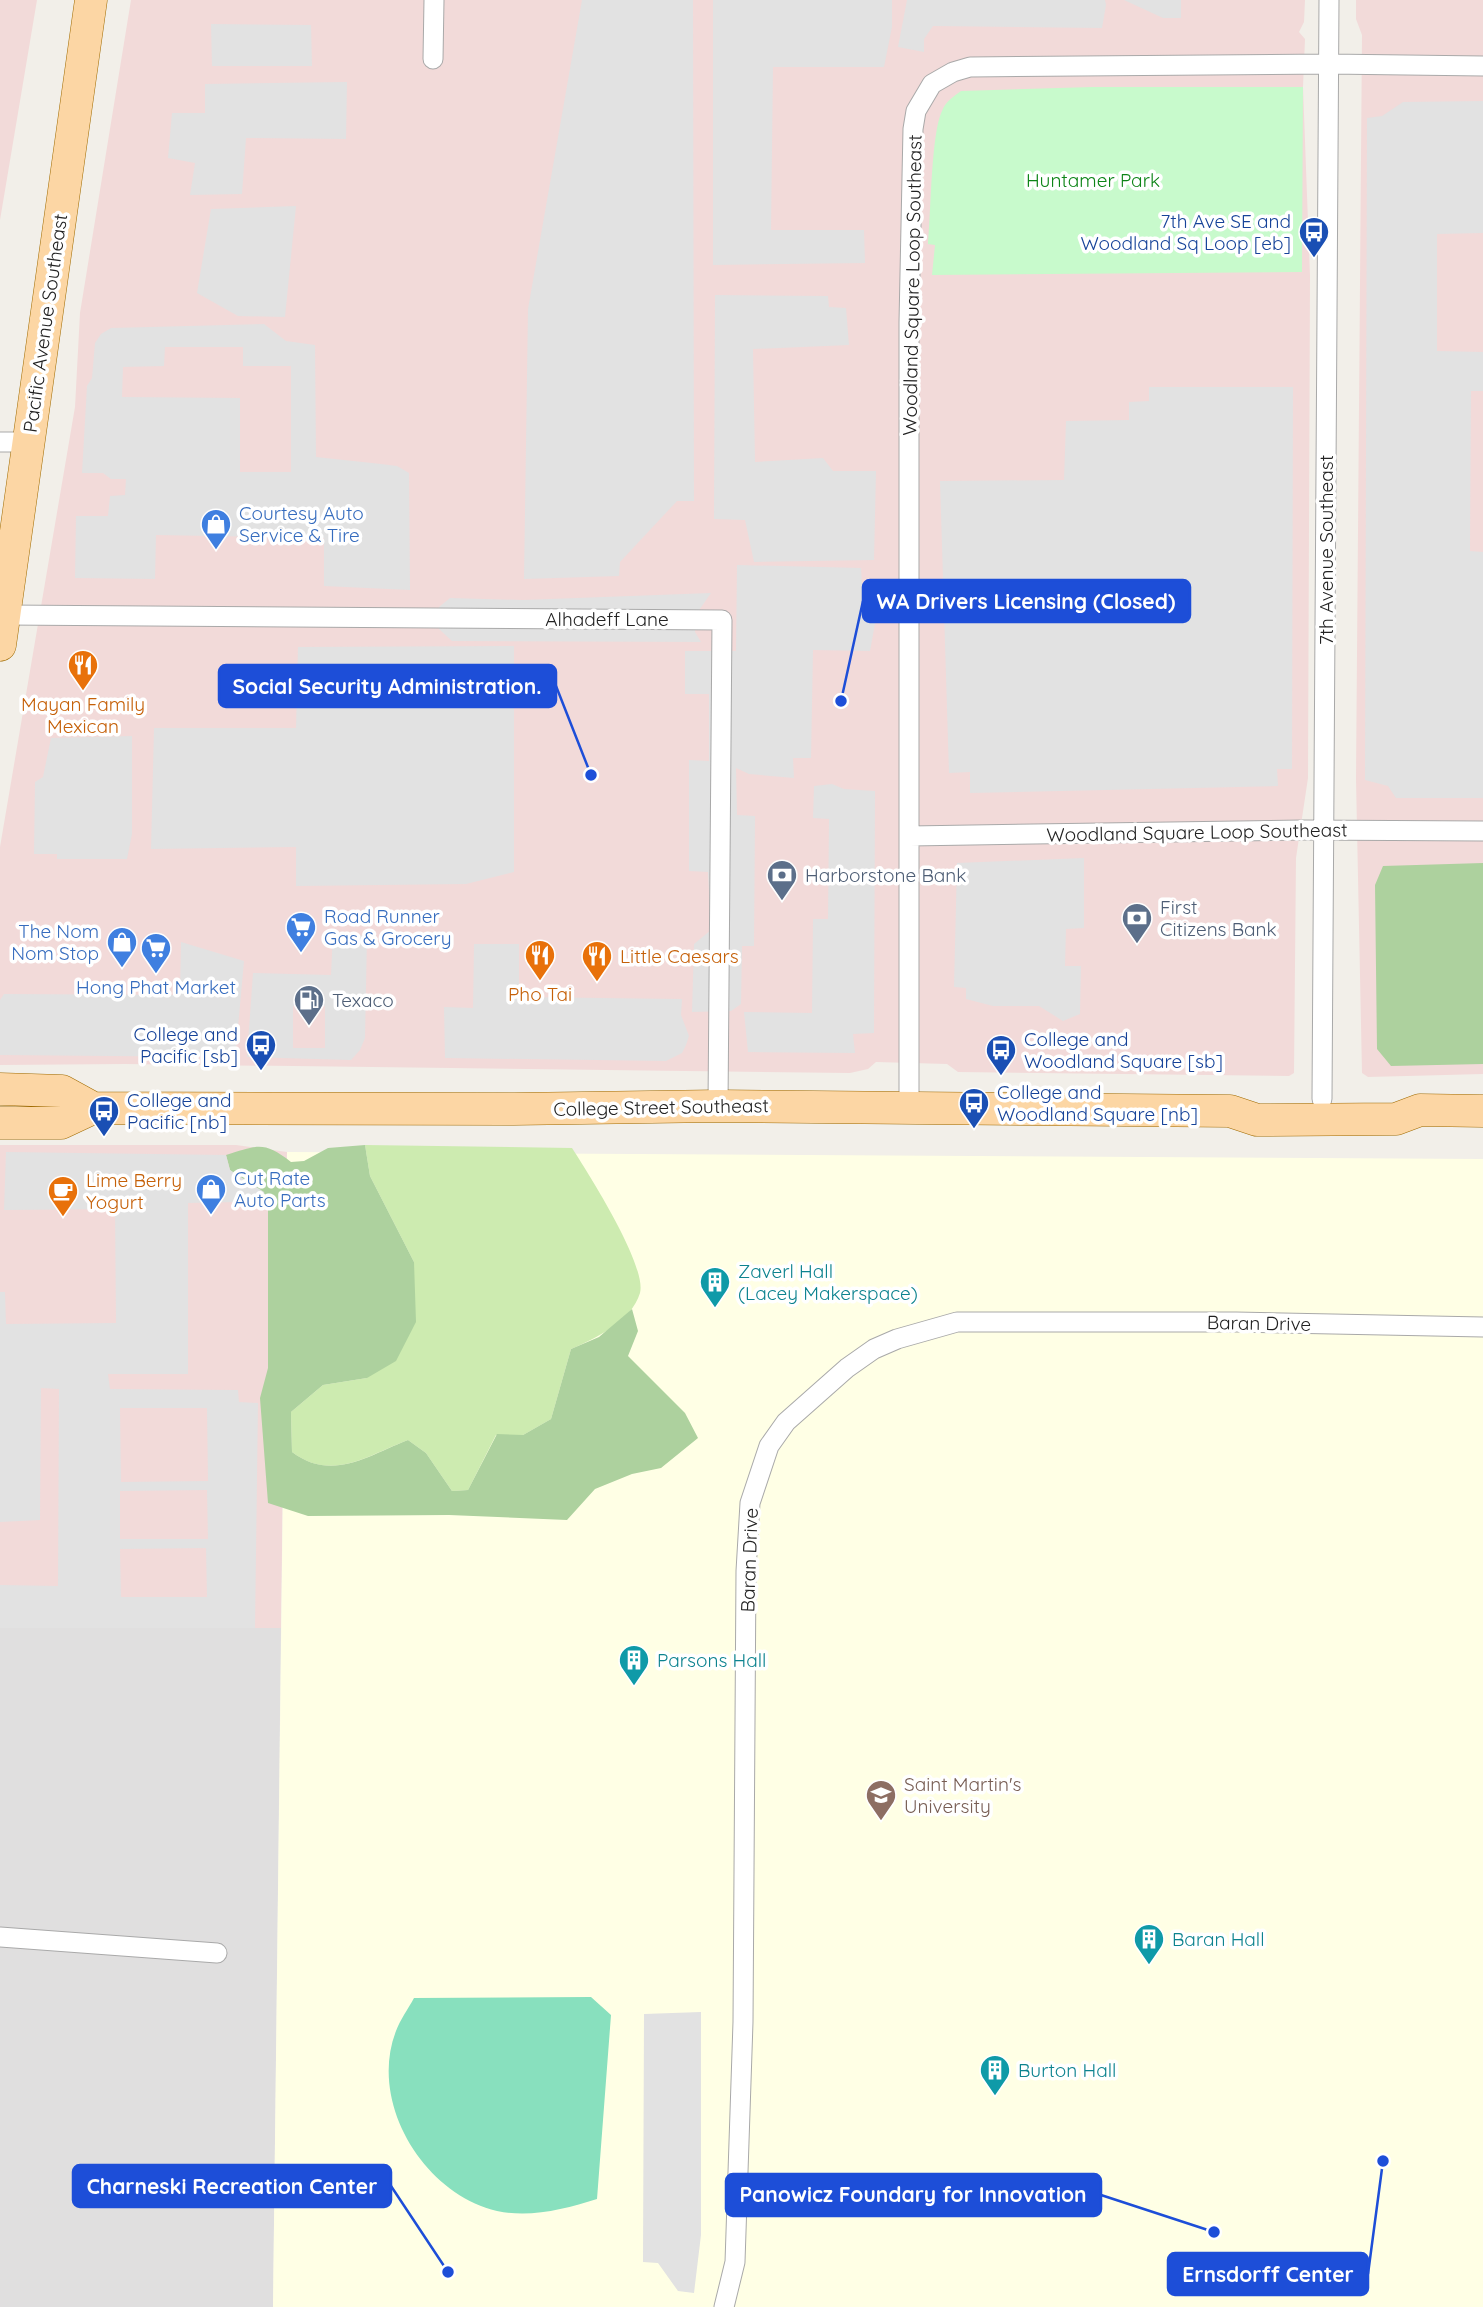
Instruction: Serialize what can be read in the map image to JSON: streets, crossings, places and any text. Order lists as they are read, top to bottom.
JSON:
{
  "streets": {
    "main road": ["Pacific Avenue Southeast", "College Street Southeast"],
    "street": [
      "Woodland Square Loop Southeast",
      "7th Avenue Southeast",
      "Alhadeff Lane",
      "Baran Drive"
    ]
  },
  "crossings": [
    ["Woodland Square Loop Southeast", "7th Avenue Southeast"],
    ["Woodland Square Loop Southeast", "College Street Southeast"],
    ["Pacific Avenue Southeast", "Alhadeff Lane"],
    ["7th Avenue Southeast", "College Street Southeast"],
    ["Alhadeff Lane", "College Street Southeast"]
  ],
  "parks": ["Huntamer Park"],
  "places": {
    "bus stop": [
      "7th Ave SE and Woodland Sq Loop [eb]",
      "College and Pacific [sb]",
      "College and Woodland Square [sb]",
      "College and Woodland Square [nb]",
      "College and Pacific [nb]"
    ],
    "shop": ["Courtesy Auto Service & Tire", "The Nom Nom Stop", "Cut Rate Auto Parts"],
    "restaurant": ["Mayan Family Mexican", "Pho Tai", "Little Caesars"],
    "other": [
      "WA Drivers Licensing (Closed)",
      "Social Security Administration.",
      "Ernsdorff Center",
      "Panowicz Foundary for Innovation",
      "Charneski Recreation Center"
    ],
    "bank": ["Harborstone Bank", "First Citizens Bank"],
    "supermarket": ["Road Runner Gas & Grocery", "Hong Phat Market"],
    "fuel station": ["Texaco"],
    "cafe": ["Lime Berry Yogurt"],
    "building": [
      "Zaverl Hall (Lacey Makerspace)",
      "Parsons Hall",
      "Baran Hall",
      "Burton Hall"
    ],
    "school or university": ["Saint Martin's University"]
  }
}
